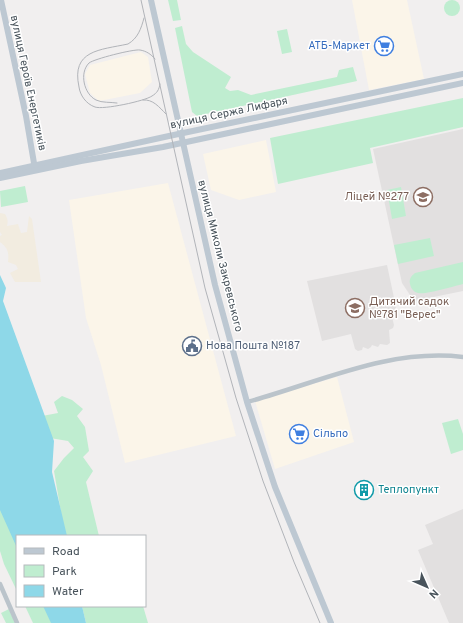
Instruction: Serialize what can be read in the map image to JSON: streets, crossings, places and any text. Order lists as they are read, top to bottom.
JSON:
{
  "streets": {
    "street": ["вулиця Героїв Енергетиків", "вулиця Сержа Лифаря", "вулиця Миколи Закревського"]
  },
  "crossings": [
    ["вулиця Героїв Енергетиків", "вулиця Сержа Лифаря"],
    ["вулиця Сержа Лифаря", "вулиця Миколи Закревського"]
  ],
  "places": {
    "supermarket": ["АТБ-Маркет", "Сільпо"],
    "school or university": ["Ліцей №277", "Дитячий садок №781 \"Верес\""],
    "public building": ["Нова Пошта №187"],
    "building": ["Теплопункт"]
  },
  "legend": ["Road", "Park", "Water"],
  "north": "bottom right"
}
